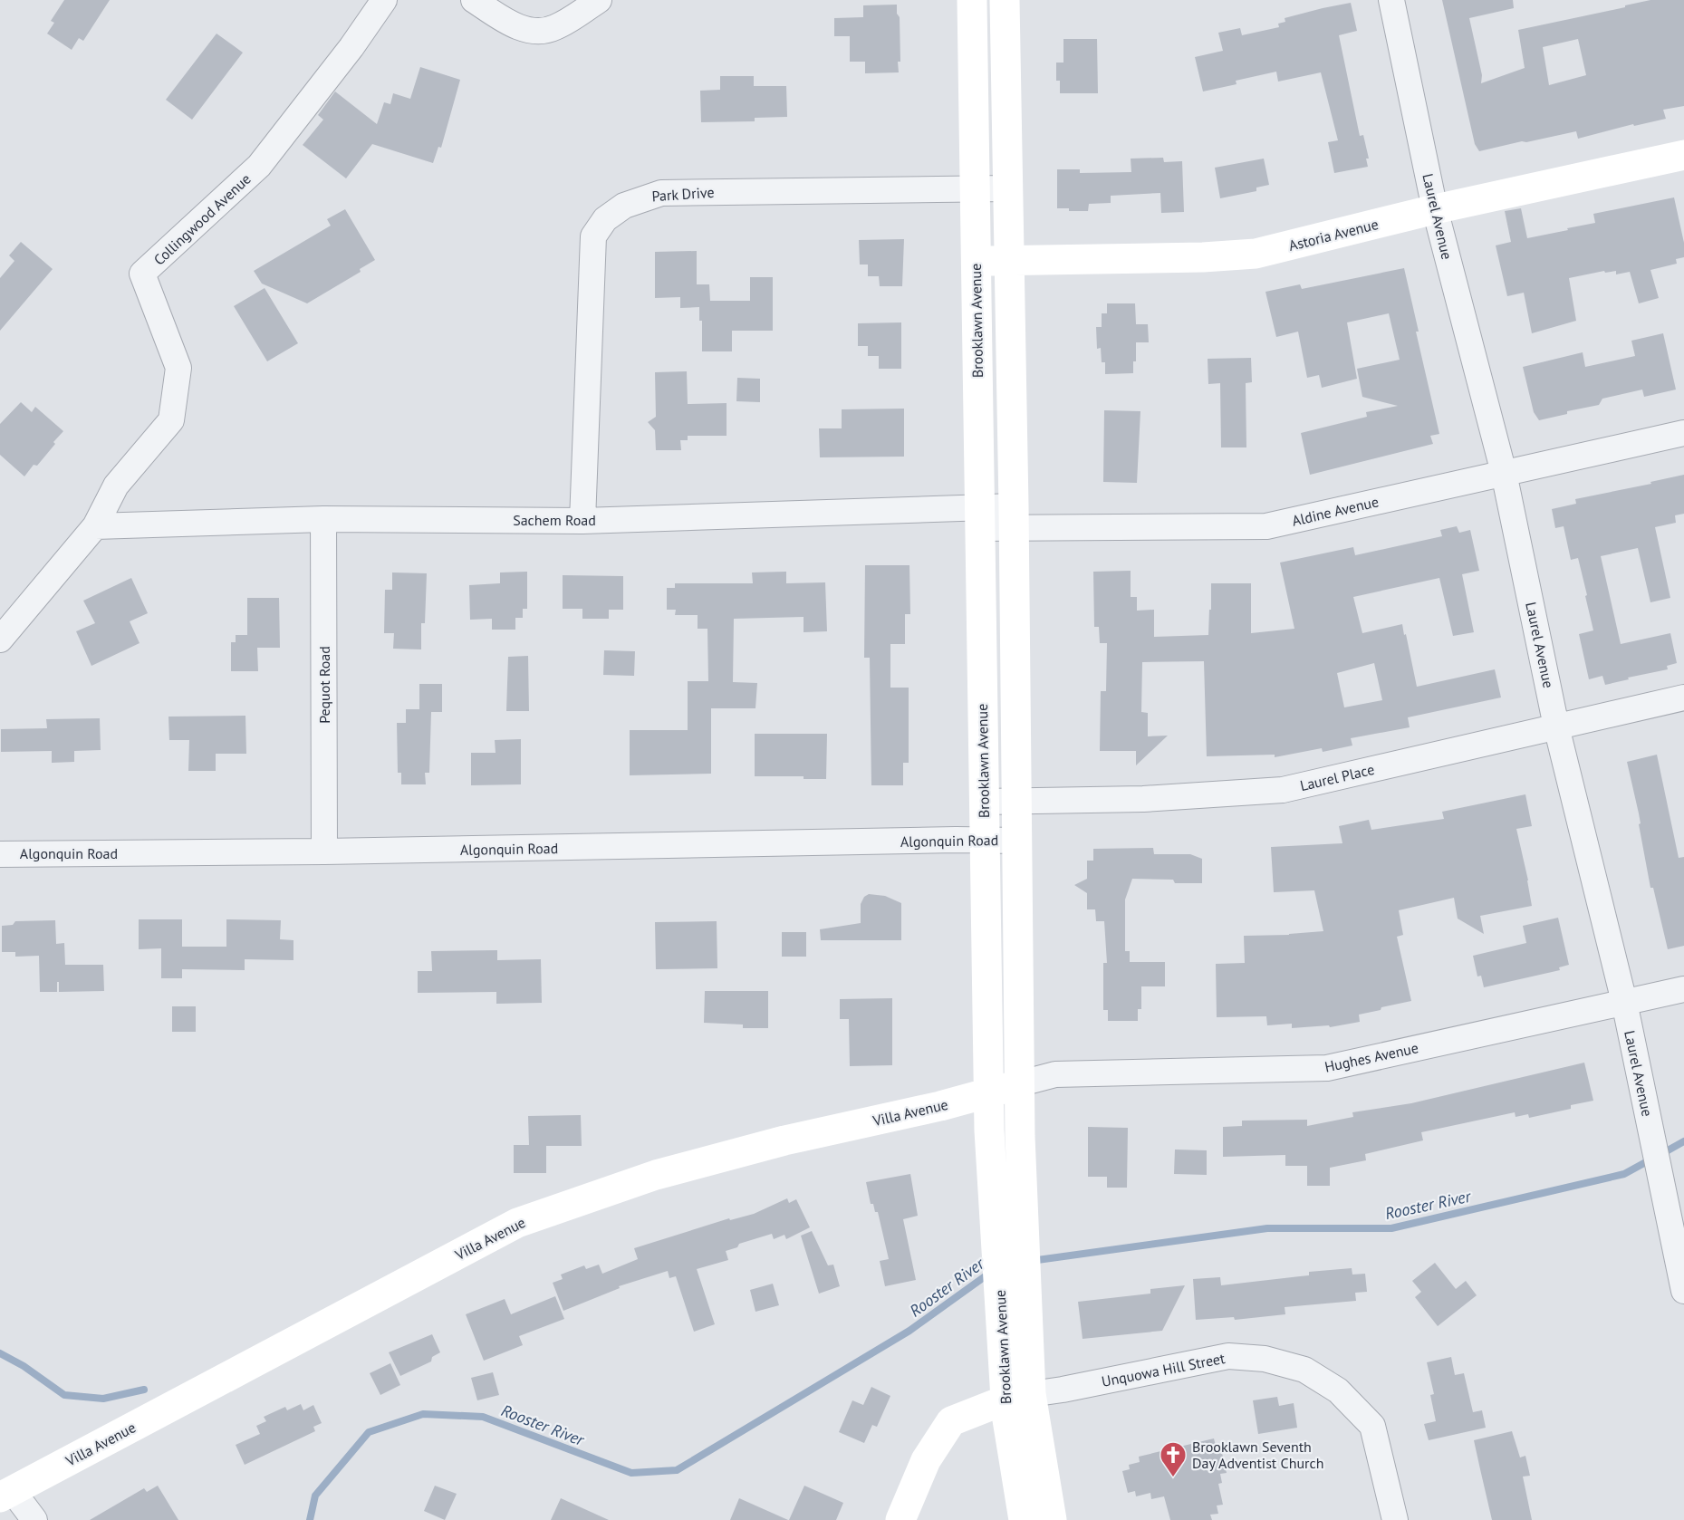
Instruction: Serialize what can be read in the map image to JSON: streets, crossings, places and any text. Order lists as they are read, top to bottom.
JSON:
{
  "streets": {
    "main road": ["Astoria Avenue", "Brooklawn Avenue", "Villa Avenue"],
    "street": [
      "Park Drive",
      "Laurel Avenue",
      "Collingwood Avenue",
      "Aldine Avenue",
      "Sachem Road",
      "Pequot Road",
      "Laurel Place",
      "Algonquin Road",
      "Hughes Avenue",
      "Unquowa Hill Street"
    ]
  },
  "crossings": [
    ["Park Drive", "Brooklawn Avenue"],
    ["Park Drive", "Sachem Road"],
    ["Laurel Avenue", "Astoria Avenue"],
    ["Laurel Avenue", "Aldine Avenue"],
    ["Laurel Avenue", "Laurel Place"],
    ["Laurel Avenue", "Hughes Avenue"],
    ["Collingwood Avenue", "Sachem Road"],
    ["Astoria Avenue", "Brooklawn Avenue"],
    ["Brooklawn Avenue", "Aldine Avenue"],
    ["Brooklawn Avenue", "Sachem Road"],
    ["Brooklawn Avenue", "Laurel Place"],
    ["Brooklawn Avenue", "Algonquin Road"],
    ["Brooklawn Avenue", "Hughes Avenue"],
    ["Brooklawn Avenue", "Villa Avenue"],
    ["Brooklawn Avenue", "Unquowa Hill Street"],
    ["Aldine Avenue", "Sachem Road"],
    ["Sachem Road", "Pequot Road"],
    ["Pequot Road", "Algonquin Road"],
    ["Hughes Avenue", "Villa Avenue"]
  ],
  "water": ["Rooster River"],
  "places": {
    "church": ["Brooklawn Seventh Day Adventist Church"]
  }
}
